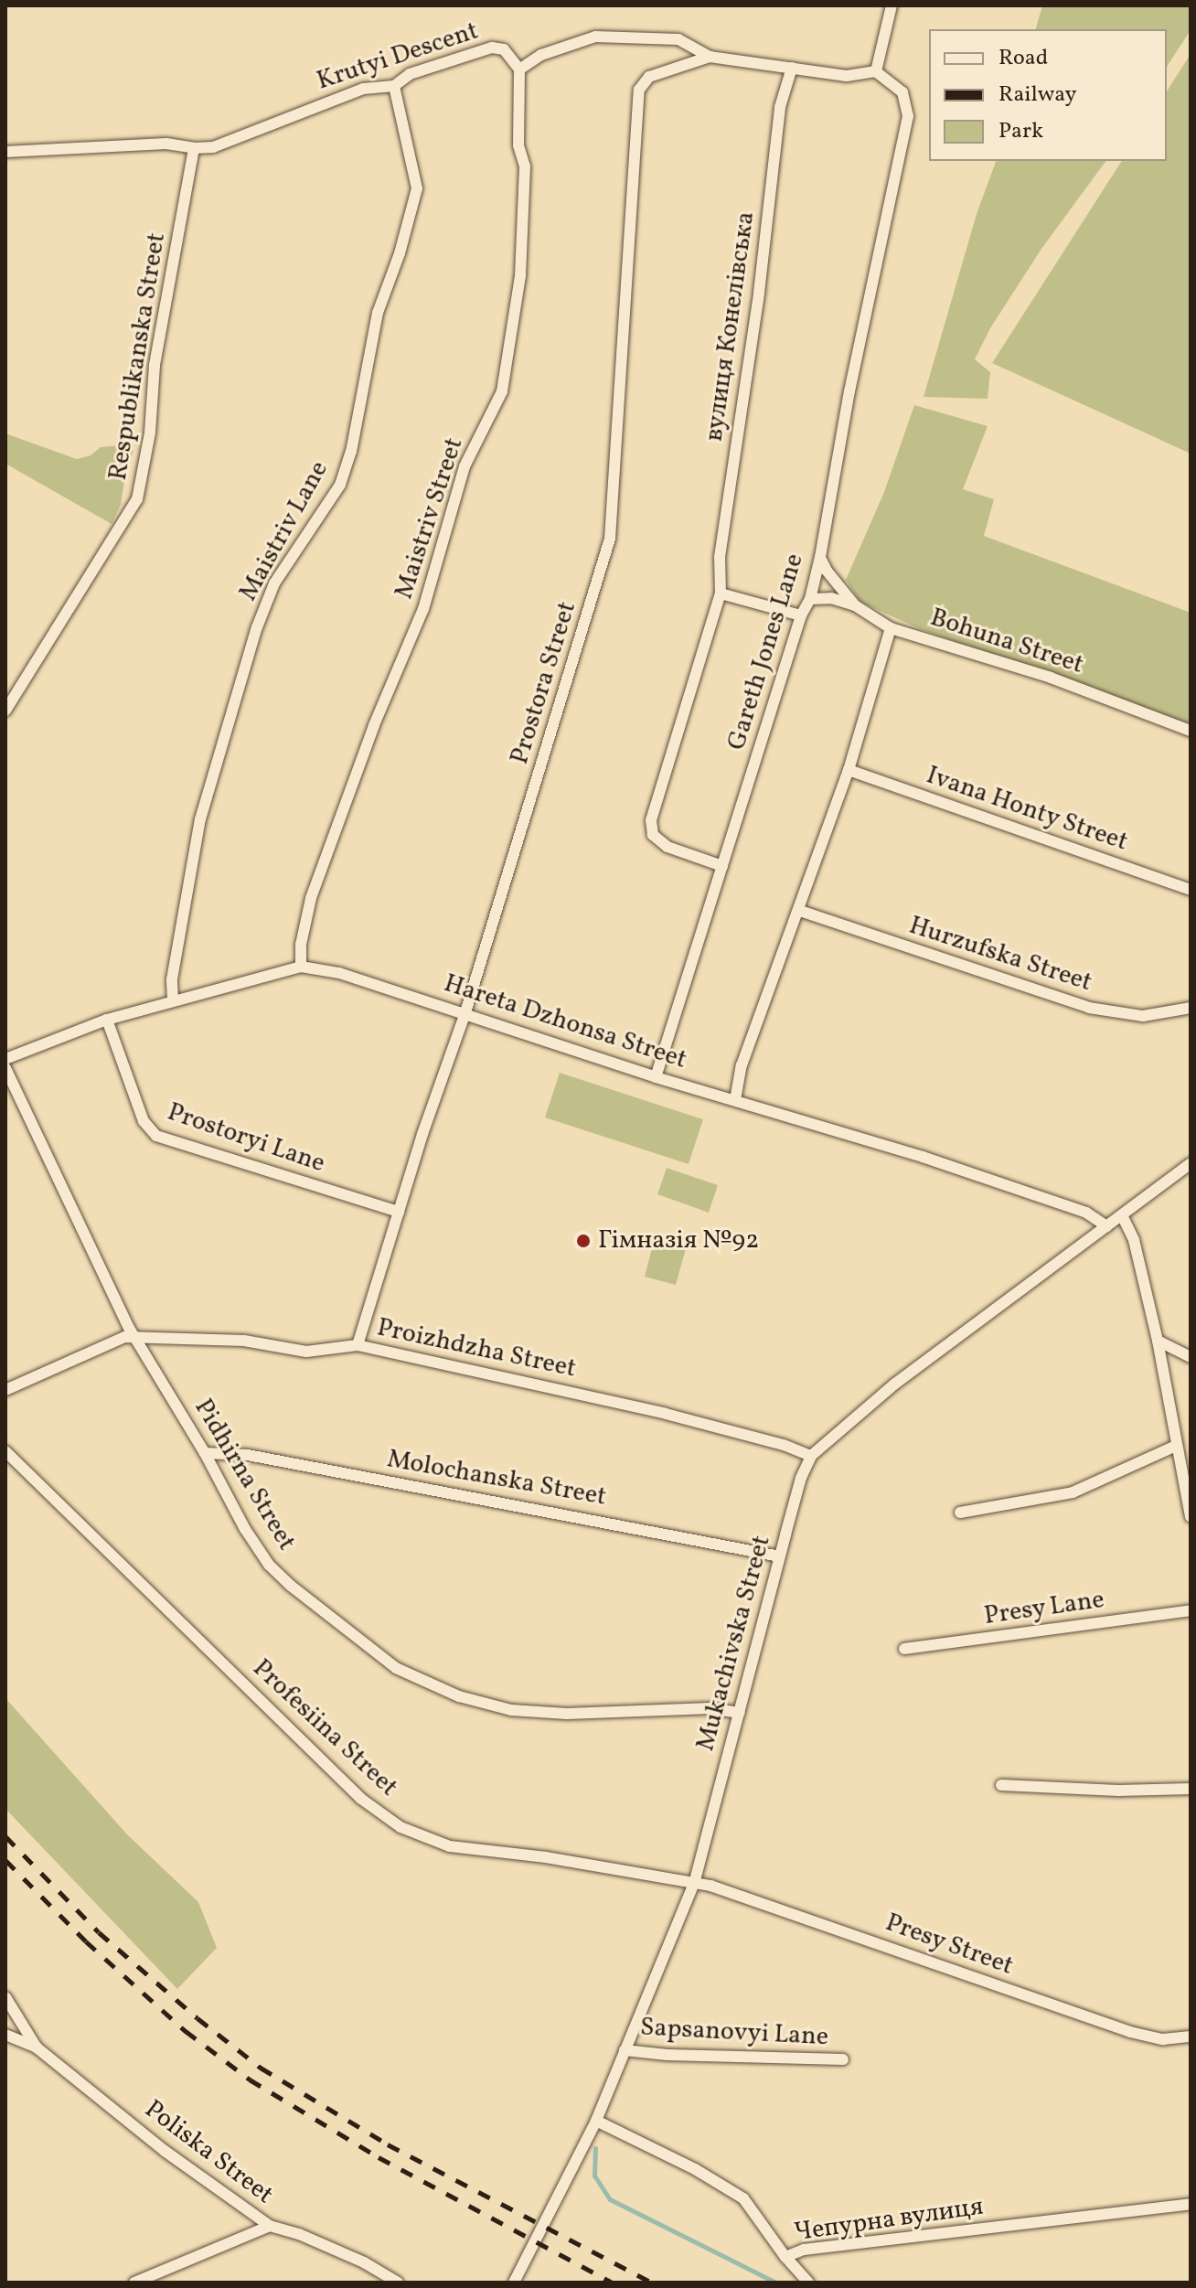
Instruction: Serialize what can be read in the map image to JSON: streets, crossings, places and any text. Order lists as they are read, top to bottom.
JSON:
{
  "streets": {
    "street": [
      "Krutyi Descent",
      "вулиця Конелівська",
      "Respublikanska Street",
      "Maistriv Street",
      "Maistriv Lane",
      "Bohuna Street",
      "Gareth Jones Lane",
      "Prostora Street",
      "Ivana Honty Street",
      "Hurzufska Street",
      "Hareta Dzhonsa Street",
      "Prostoryi Lane",
      "Proizhdzha Street",
      "Pidhirna Street",
      "Molochanska Street",
      "Presy Lane",
      "Mukachivska Street",
      "Profesiina Street",
      "Presy Street",
      "Sapsanovyi Lane",
      "Poliska Street",
      "Чепурна вулиця"
    ]
  },
  "crossings": [
    ["Krutyi Descent", "Respublikanska Street"],
    ["Krutyi Descent", "Maistriv Street"],
    ["Krutyi Descent", "Maistriv Lane"],
    ["вулиця Конелівська", "Gareth Jones Lane"],
    ["Maistriv Street", "Hareta Dzhonsa Street"],
    ["Maistriv Lane", "Hareta Dzhonsa Street"],
    ["Bohuna Street", "Gareth Jones Lane"],
    ["Gareth Jones Lane", "Hareta Dzhonsa Street"],
    ["Prostora Street", "Hareta Dzhonsa Street"],
    ["Prostora Street", "Prostoryi Lane"],
    ["Prostora Street", "Proizhdzha Street"],
    ["Hareta Dzhonsa Street", "Prostoryi Lane"],
    ["Hareta Dzhonsa Street", "Mukachivska Street"],
    ["Proizhdzha Street", "Pidhirna Street"],
    ["Proizhdzha Street", "Mukachivska Street"],
    ["Pidhirna Street", "Molochanska Street"],
    ["Pidhirna Street", "Mukachivska Street"],
    ["Molochanska Street", "Mukachivska Street"],
    ["Mukachivska Street", "Profesiina Street"],
    ["Mukachivska Street", "Presy Street"],
    ["Mukachivska Street", "Sapsanovyi Lane"],
    ["Mukachivska Street", "Чепурна вулиця"],
    ["Profesiina Street", "Presy Street"]
  ],
  "places": ["Гімназія №92"],
  "legend": ["Road", "Railway", "Park"]
}
